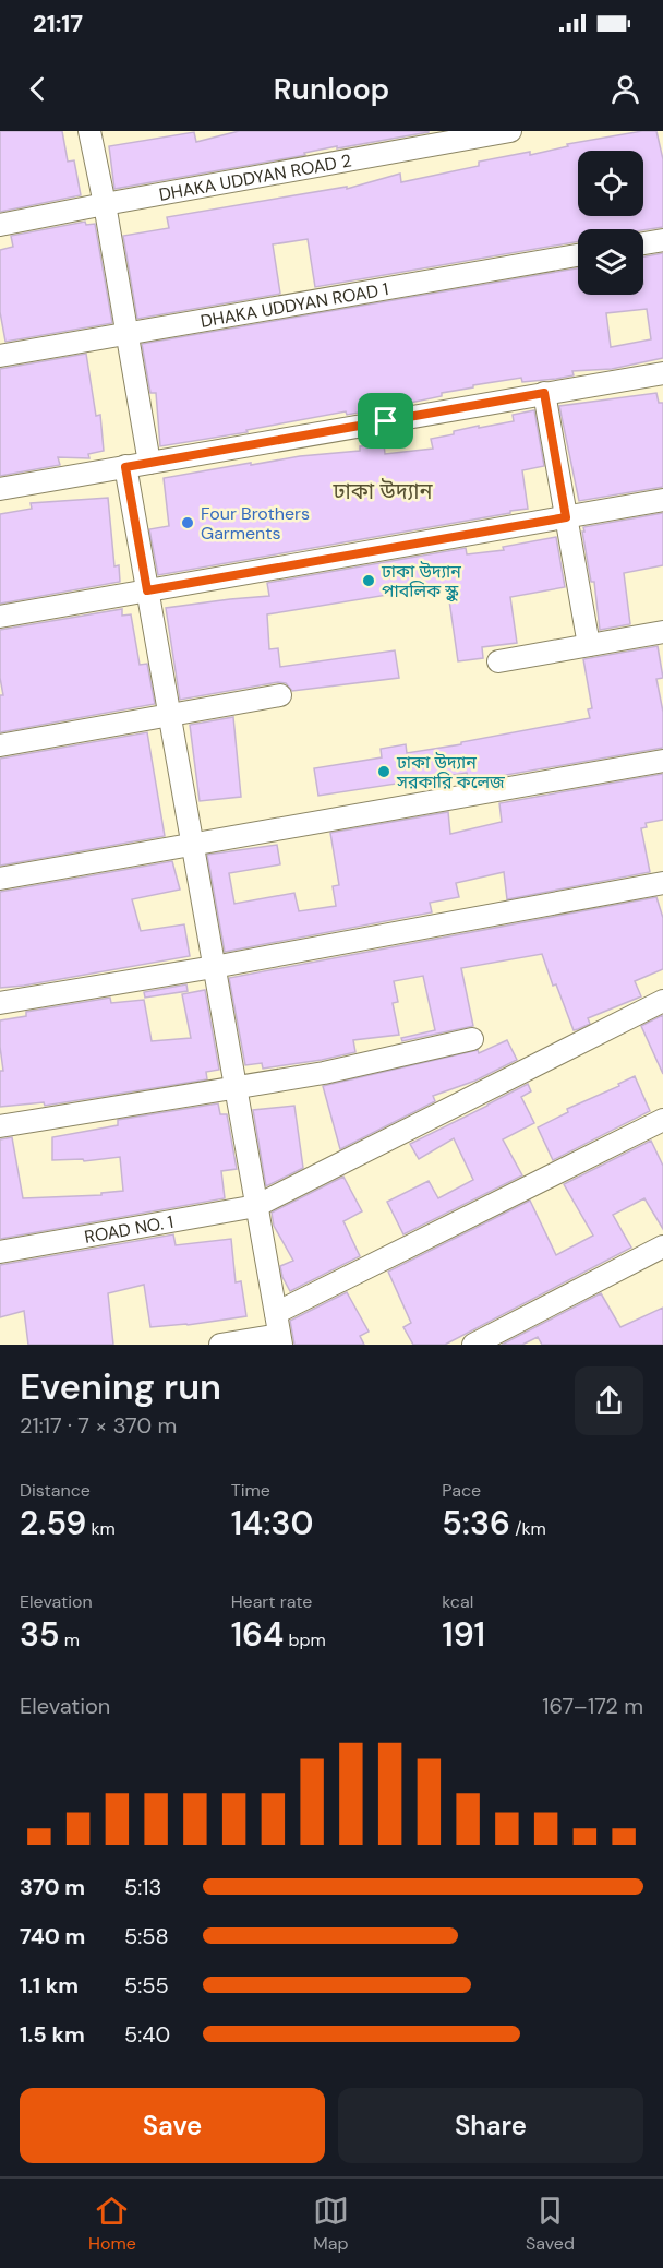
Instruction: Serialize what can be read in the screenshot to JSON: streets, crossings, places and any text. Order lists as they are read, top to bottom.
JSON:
{
  "streets": {
    "street": ["DHAKA UDDYAN ROAD 2", "DHAKA UDDYAN ROAD 1", "ROAD NO. 1"]
  },
  "districts": ["ঢাকা উদ্যান"],
  "places": ["Four Brothers Garments", "ঢাকা উদ্যান পাবলিক স্কুল", "ঢাকা উদ্যান সরকারি কলেজ"],
  "page": {
    "status": "21:17",
    "header": "Runloop",
    "heading": ["Evening run", "21:17 · 7 × 370 m"],
    "stats": [
      ["Distance", "2.59 km"],
      ["Time", "14:30"],
      ["Pace", "5:36 /km"],
      ["Elevation", "35 m"],
      ["Heart rate", "164 bpm"],
      ["kcal", "191"]
    ],
    "chart": ["Elevation", "167–172 m"],
    "list": [
      {
        "name": "370 m",
        "note": "5:13"
      },
      {
        "name": "740 m",
        "note": "5:58"
      },
      {
        "name": "1.1 km",
        "note": "5:55"
      },
      {
        "name": "1.5 km",
        "note": "5:40"
      }
    ],
    "buttons": ["Save", "Share"],
    "tabs": ["Home", "Map", "Saved"]
  }
}
